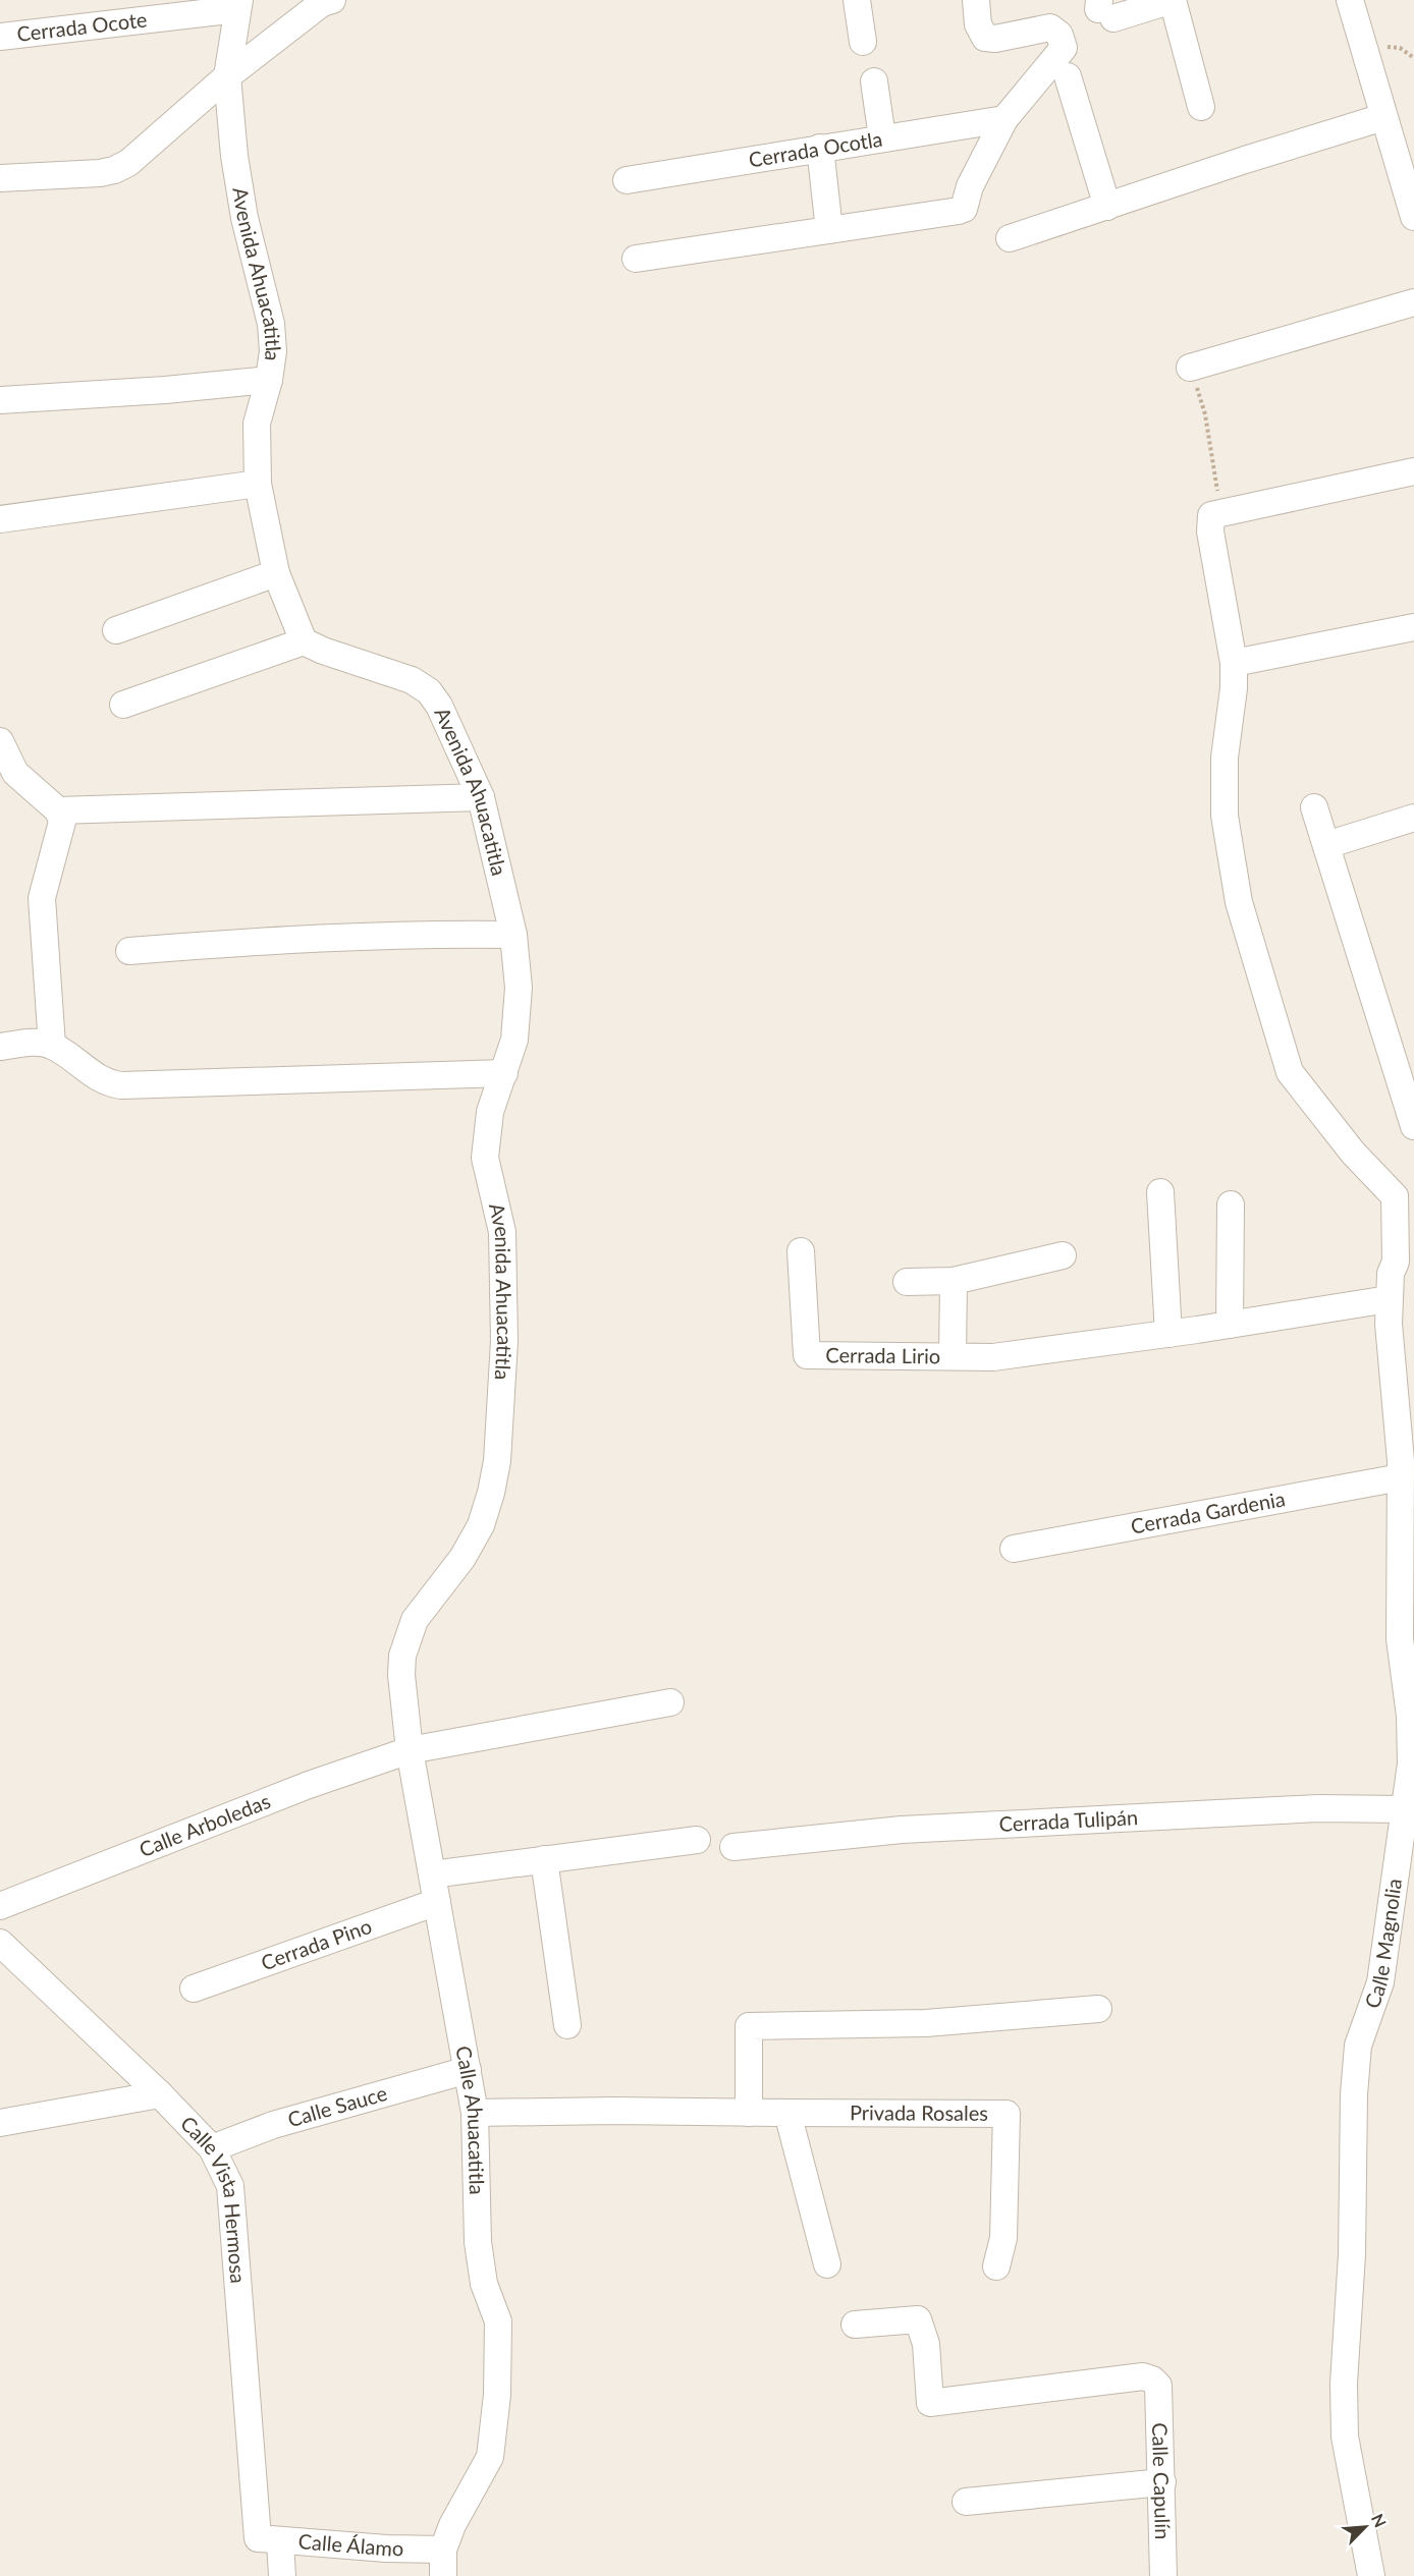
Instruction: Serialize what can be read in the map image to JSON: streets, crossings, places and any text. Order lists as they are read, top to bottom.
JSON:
{
  "streets": {
    "street": [
      "Cerrada Ocote",
      "Cerrada Ocotla",
      "Avenida Ahuacatitla",
      "Cerrada Lirio",
      "Cerrada Gardenia",
      "Cerrada Tulipán",
      "Calle Arboledas",
      "Calle Magnolia",
      "Cerrada Pino",
      "Calle Sauce",
      "Privada Rosales",
      "Calle Ahuacatitla",
      "Calle Vista Hermosa",
      "Calle Capulín",
      "Calle Álamo"
    ]
  },
  "crossings": [
    ["Cerrada Ocote", "Avenida Ahuacatitla"],
    ["Avenida Ahuacatitla", "Calle Ahuacatitla"],
    ["Cerrada Lirio", "Calle Magnolia"],
    ["Cerrada Gardenia", "Calle Magnolia"],
    ["Cerrada Tulipán", "Calle Magnolia"],
    ["Calle Arboledas", "Calle Ahuacatitla"],
    ["Cerrada Pino", "Calle Ahuacatitla"],
    ["Calle Sauce", "Calle Ahuacatitla"],
    ["Calle Sauce", "Calle Vista Hermosa"],
    ["Privada Rosales", "Calle Ahuacatitla"],
    ["Calle Ahuacatitla", "Calle Álamo"],
    ["Calle Vista Hermosa", "Calle Álamo"]
  ],
  "north": "top right"
}
